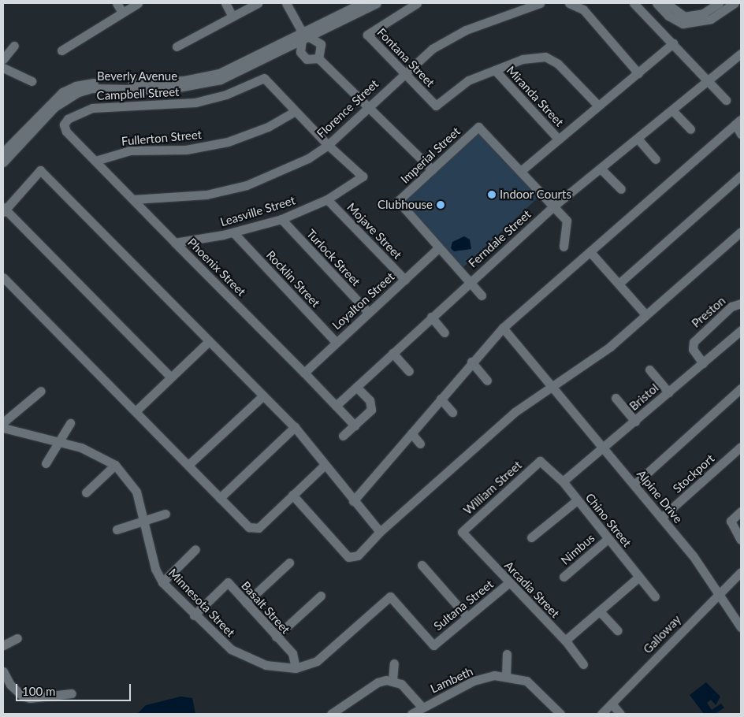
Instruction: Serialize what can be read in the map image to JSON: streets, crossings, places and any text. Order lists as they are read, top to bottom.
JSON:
{
  "streets": {
    "street": [
      "Fontana Street",
      "Beverly Avenue",
      "Campbell Street",
      "Miranda Street",
      "Florence Street",
      "Fullerton Street",
      "Imperial Street",
      "Leasville Street",
      "Mojave Street",
      "Ferndale Street",
      "Turlock Street",
      "Phoenix Street",
      "Rocklin Street",
      "Loyalton Street",
      "Preston",
      "Bristol",
      "Stockport",
      "William Street",
      "Alpine Drive",
      "Chino Street",
      "Nimbus",
      "Arcadia Street",
      "Minnesota Street",
      "Sultana Street",
      "Basalt Street",
      "Galloway",
      "Lambeth"
    ]
  },
  "crossings": [
    ["Fontana Street", "Miranda Street"],
    ["Fontana Street", "Florence Street"],
    ["Campbell Street", "Florence Street"],
    ["Campbell Street", "Fullerton Street"],
    ["Campbell Street", "Leasville Street"],
    ["Campbell Street", "Phoenix Street"],
    ["Florence Street", "Phoenix Street"],
    ["Fullerton Street", "Phoenix Street"],
    ["Imperial Street", "Loyalton Street"],
    ["Leasville Street", "Mojave Street"],
    ["Leasville Street", "Turlock Street"],
    ["Leasville Street", "Phoenix Street"],
    ["Leasville Street", "Rocklin Street"],
    ["Mojave Street", "Loyalton Street"],
    ["Ferndale Street", "Phoenix Street"],
    ["Turlock Street", "Loyalton Street"],
    ["Phoenix Street", "Loyalton Street"],
    ["Rocklin Street", "Loyalton Street"],
    ["Preston", "Bristol"],
    ["Bristol", "Alpine Drive"],
    ["Bristol", "Chino Street"],
    ["Stockport", "Alpine Drive"],
    ["William Street", "Chino Street"],
    ["William Street", "Arcadia Street"],
    ["Alpine Drive", "Galloway"],
    ["Chino Street", "Nimbus"],
    ["Arcadia Street", "Sultana Street"],
    ["Minnesota Street", "Sultana Street"],
    ["Minnesota Street", "Basalt Street"]
  ],
  "places": ["Indoor Courts", "Clubhouse"],
  "scale_bar": "100 m"
}
